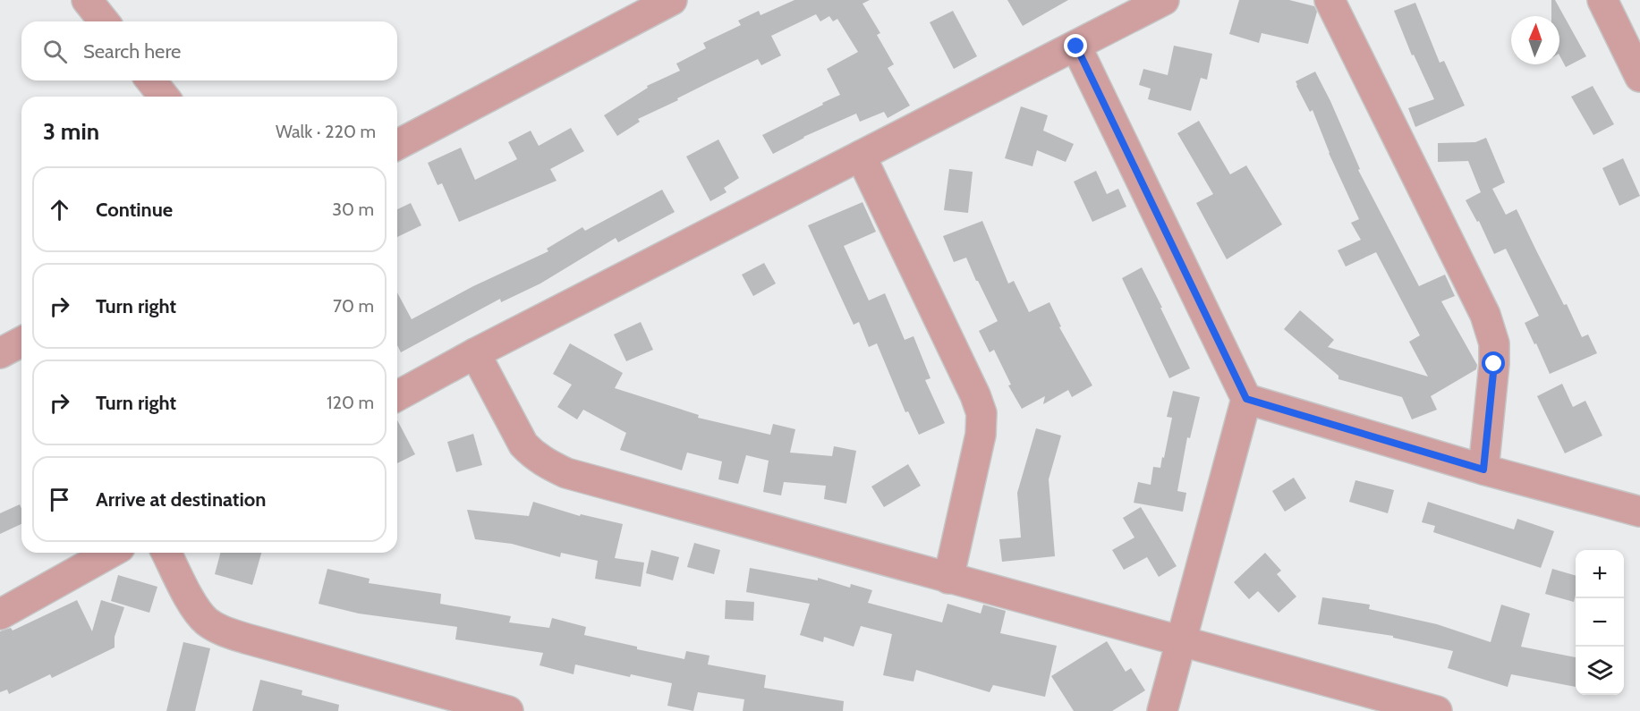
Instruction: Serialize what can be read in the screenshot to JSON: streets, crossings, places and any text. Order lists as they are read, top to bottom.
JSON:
{
  "north": "top",
  "page": {
    "search": "Search here",
    "heading": ["3 min", "Walk · 220 m"],
    "list": [
      ["Continue", "30 m"],
      ["Turn right", "70 m"],
      ["Turn right", "120 m"],
      "Arrive at destination"
    ],
    "map_buttons": ["+", "−"]
  }
}
